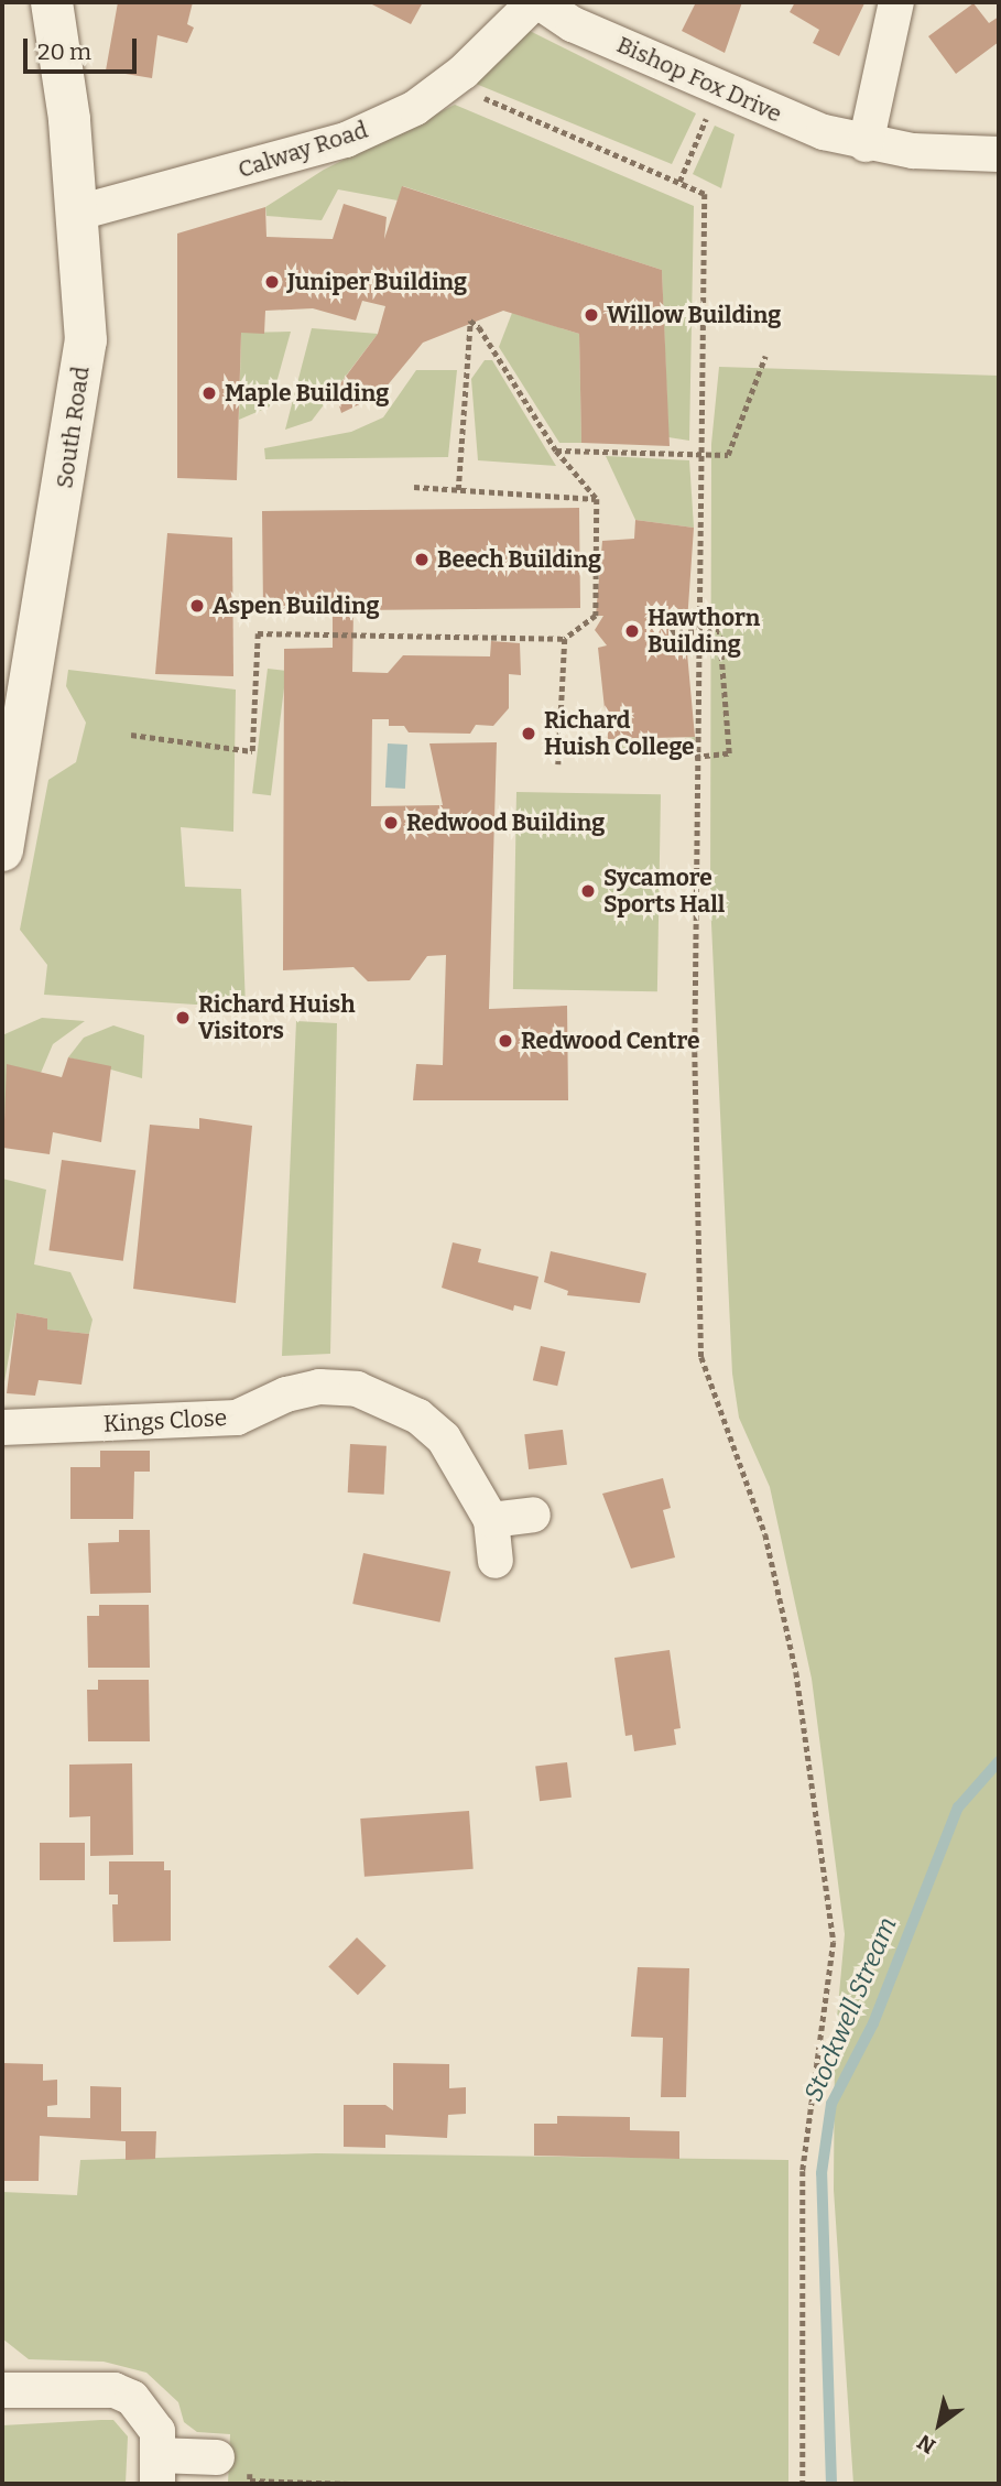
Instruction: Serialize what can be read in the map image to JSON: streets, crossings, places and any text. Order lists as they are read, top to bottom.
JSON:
{
  "streets": {
    "main road": ["South Road"],
    "street": ["Bishop Fox Drive", "Calway Road", "Kings Close"]
  },
  "crossings": [
    ["Bishop Fox Drive", "Calway Road"],
    ["Calway Road", "South Road"]
  ],
  "water": ["Stockwell Stream"],
  "places": [
    "Juniper Building",
    "Willow Building",
    "Maple Building",
    "Beech Building",
    "Aspen Building",
    "Hawthorn Building",
    "Richard Huish College",
    "Redwood Building",
    "Sycamore Sports Hall",
    "Richard Huish Visitors",
    "Redwood Centre"
  ],
  "scale_bar": "20 m",
  "north": "bottom left"
}
